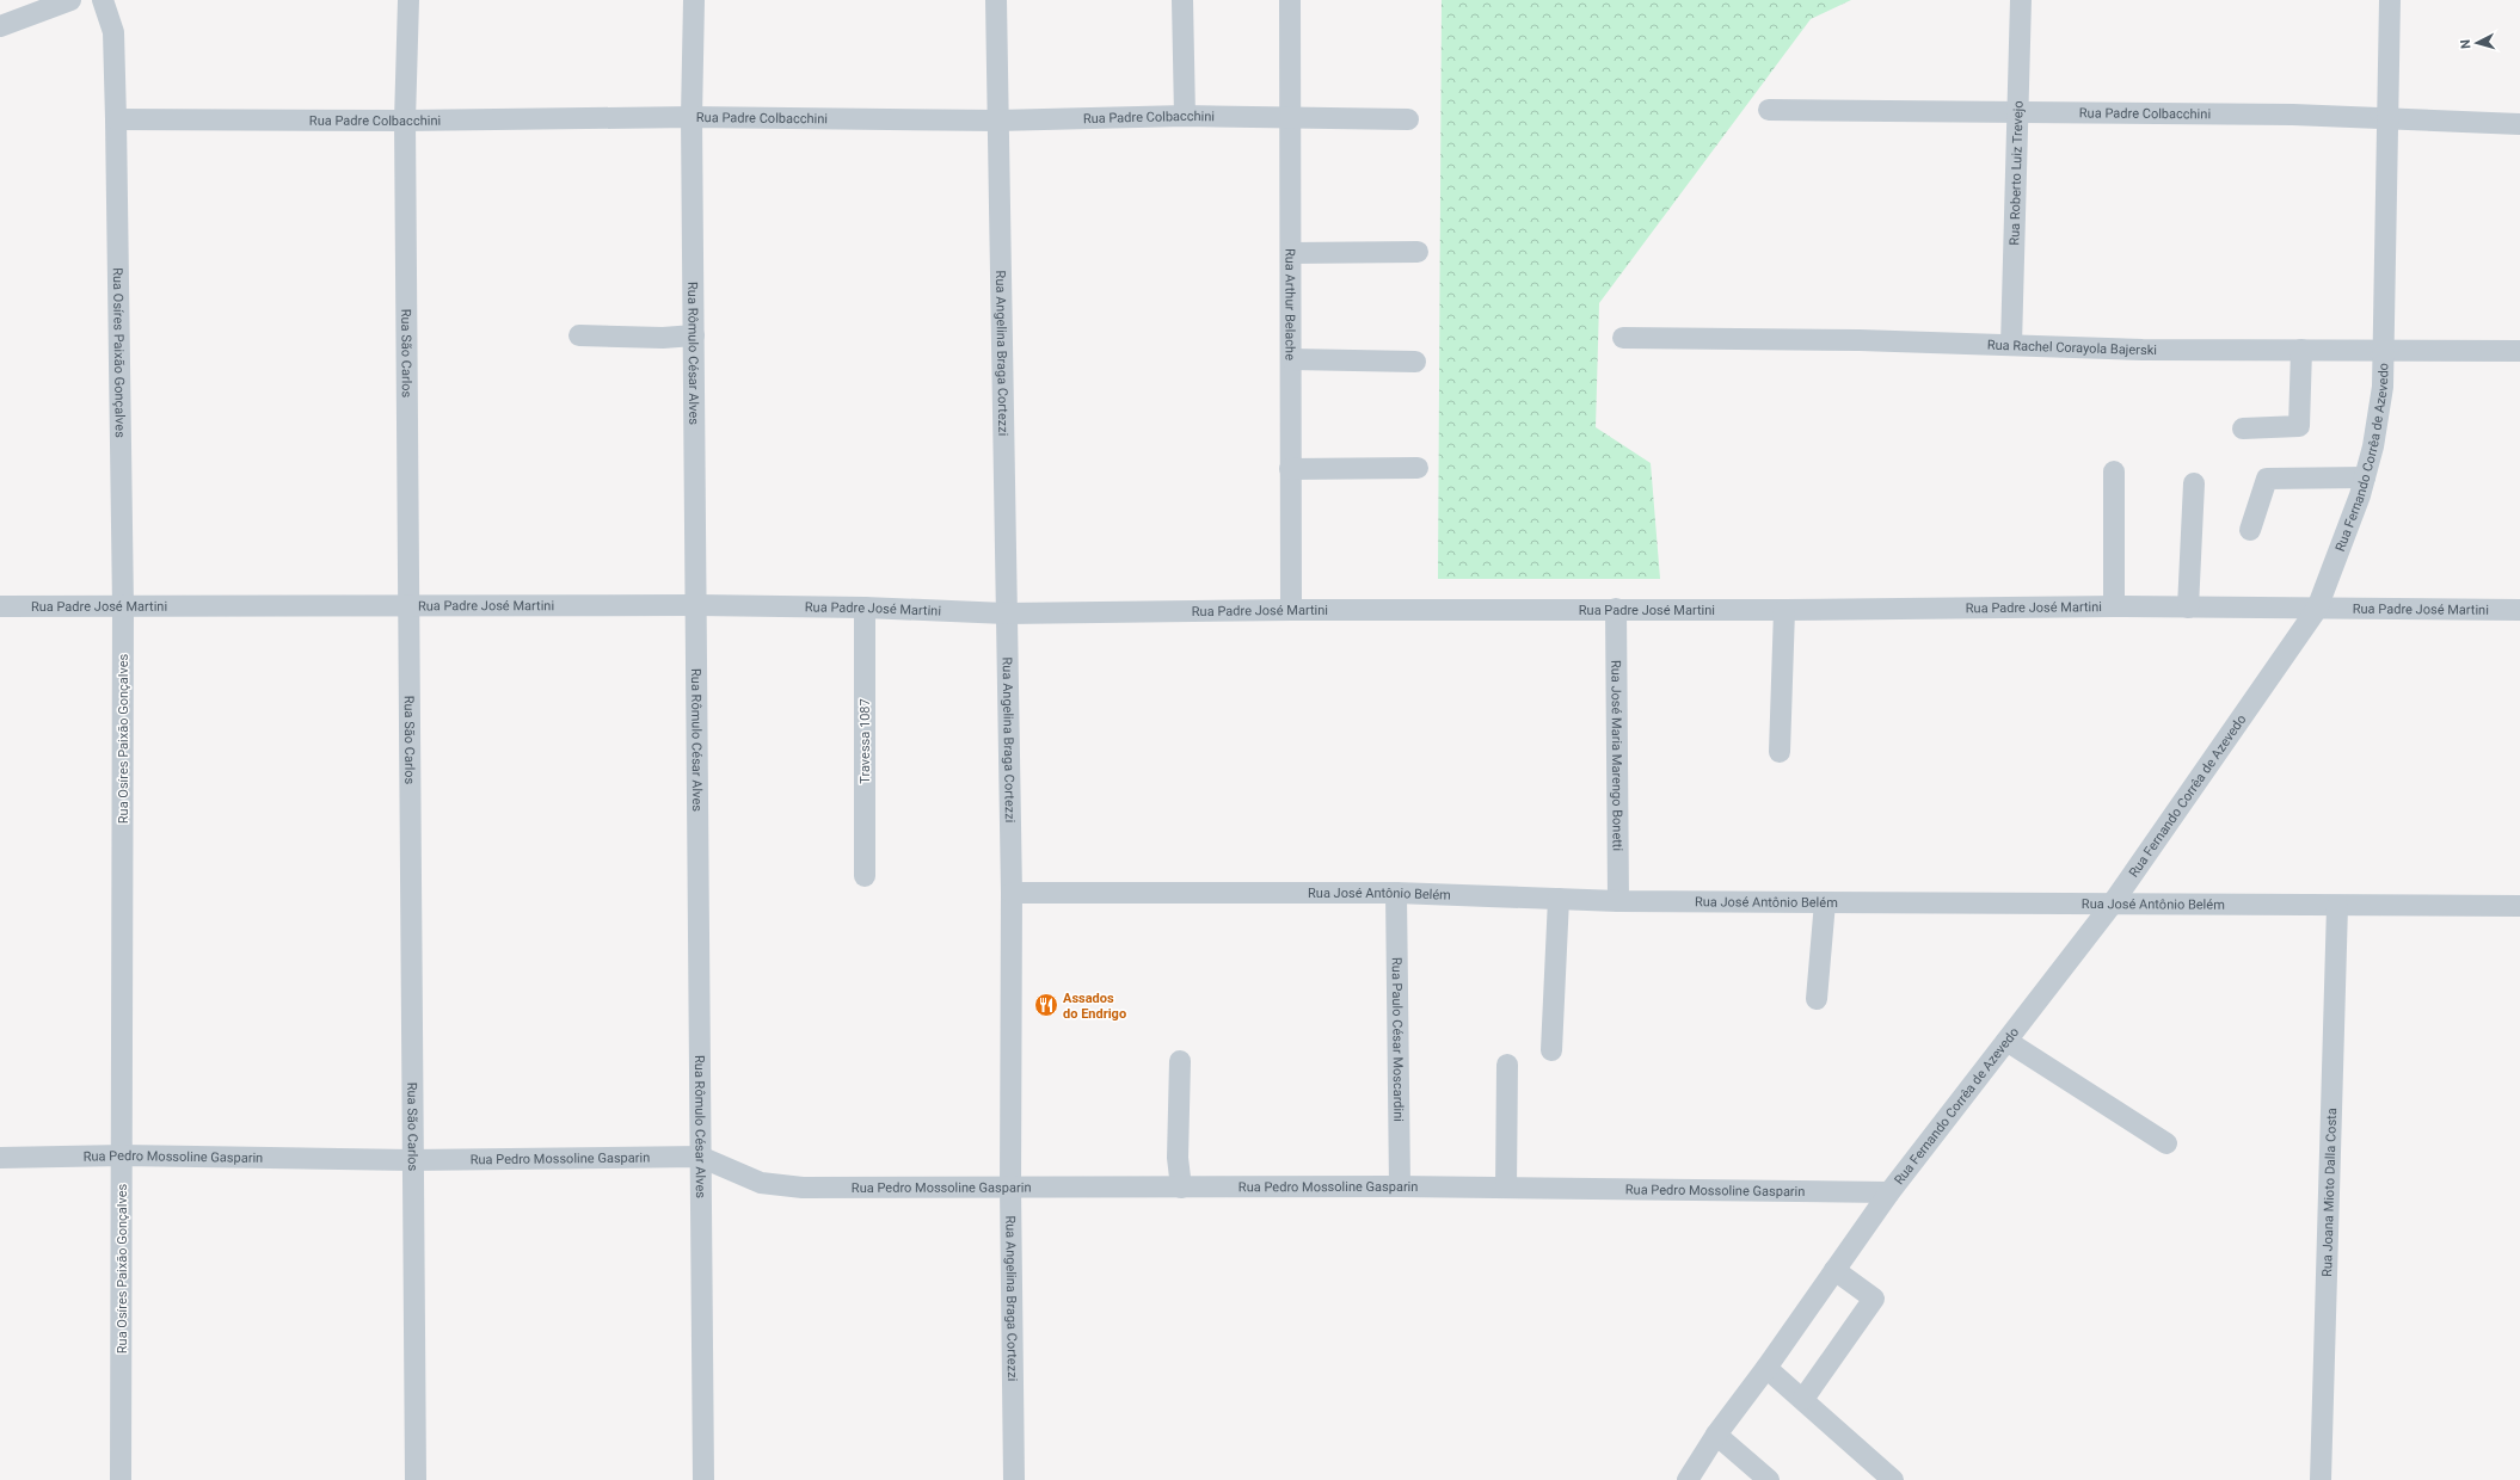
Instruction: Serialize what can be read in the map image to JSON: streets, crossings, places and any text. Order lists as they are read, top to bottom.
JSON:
{
  "streets": {
    "street": [
      "Rua Padre Colbacchini",
      "Rua Roberto Luiz Trevejo",
      "Rua Arthur Belache",
      "Rua Rachel Corayola Bajerski",
      "Rua Osíres Paixão Gonçalves",
      "Rua São Carlos",
      "Rua Rômulo César Alves",
      "Rua Angelina Braga Cortezzi",
      "Rua Fernando Corrêa de Azevedo",
      "Rua Padre José Martini",
      "Travessa 1087",
      "Rua José Maria Marengo Bonetti",
      "Rua José Antônio Belém",
      "Rua Paulo César Moscardini",
      "Rua Pedro Mossoline Gasparin",
      "Rua Joana Mioto Dalla Costa"
    ]
  },
  "crossings": [
    ["Rua Padre Colbacchini", "Rua Roberto Luiz Trevejo"],
    ["Rua Padre Colbacchini", "Rua Arthur Belache"],
    ["Rua Padre Colbacchini", "Rua Osíres Paixão Gonçalves"],
    ["Rua Padre Colbacchini", "Rua São Carlos"],
    ["Rua Padre Colbacchini", "Rua Rômulo César Alves"],
    ["Rua Padre Colbacchini", "Rua Angelina Braga Cortezzi"],
    ["Rua Padre Colbacchini", "Rua Fernando Corrêa de Azevedo"],
    ["Rua Roberto Luiz Trevejo", "Rua Rachel Corayola Bajerski"],
    ["Rua Arthur Belache", "Rua Padre José Martini"],
    ["Rua Rachel Corayola Bajerski", "Rua Fernando Corrêa de Azevedo"],
    ["Rua Osíres Paixão Gonçalves", "Rua Padre José Martini"],
    ["Rua Osíres Paixão Gonçalves", "Rua Pedro Mossoline Gasparin"],
    ["Rua São Carlos", "Rua Padre José Martini"],
    ["Rua São Carlos", "Rua Pedro Mossoline Gasparin"],
    ["Rua Rômulo César Alves", "Rua Padre José Martini"],
    ["Rua Rômulo César Alves", "Rua Pedro Mossoline Gasparin"],
    ["Rua Angelina Braga Cortezzi", "Rua Padre José Martini"],
    ["Rua Angelina Braga Cortezzi", "Rua José Antônio Belém"],
    ["Rua Angelina Braga Cortezzi", "Rua Pedro Mossoline Gasparin"],
    ["Rua Fernando Corrêa de Azevedo", "Rua Padre José Martini"],
    ["Rua Fernando Corrêa de Azevedo", "Rua José Antônio Belém"],
    ["Rua Fernando Corrêa de Azevedo", "Rua Pedro Mossoline Gasparin"],
    ["Rua Padre José Martini", "Travessa 1087"],
    ["Rua Padre José Martini", "Rua José Maria Marengo Bonetti"],
    ["Rua José Maria Marengo Bonetti", "Rua José Antônio Belém"],
    ["Rua José Antônio Belém", "Rua Paulo César Moscardini"],
    ["Rua José Antônio Belém", "Rua Joana Mioto Dalla Costa"],
    ["Rua Paulo César Moscardini", "Rua Pedro Mossoline Gasparin"]
  ],
  "places": {
    "restaurant": ["Assados do Endrigo"]
  },
  "north": "left"
}
